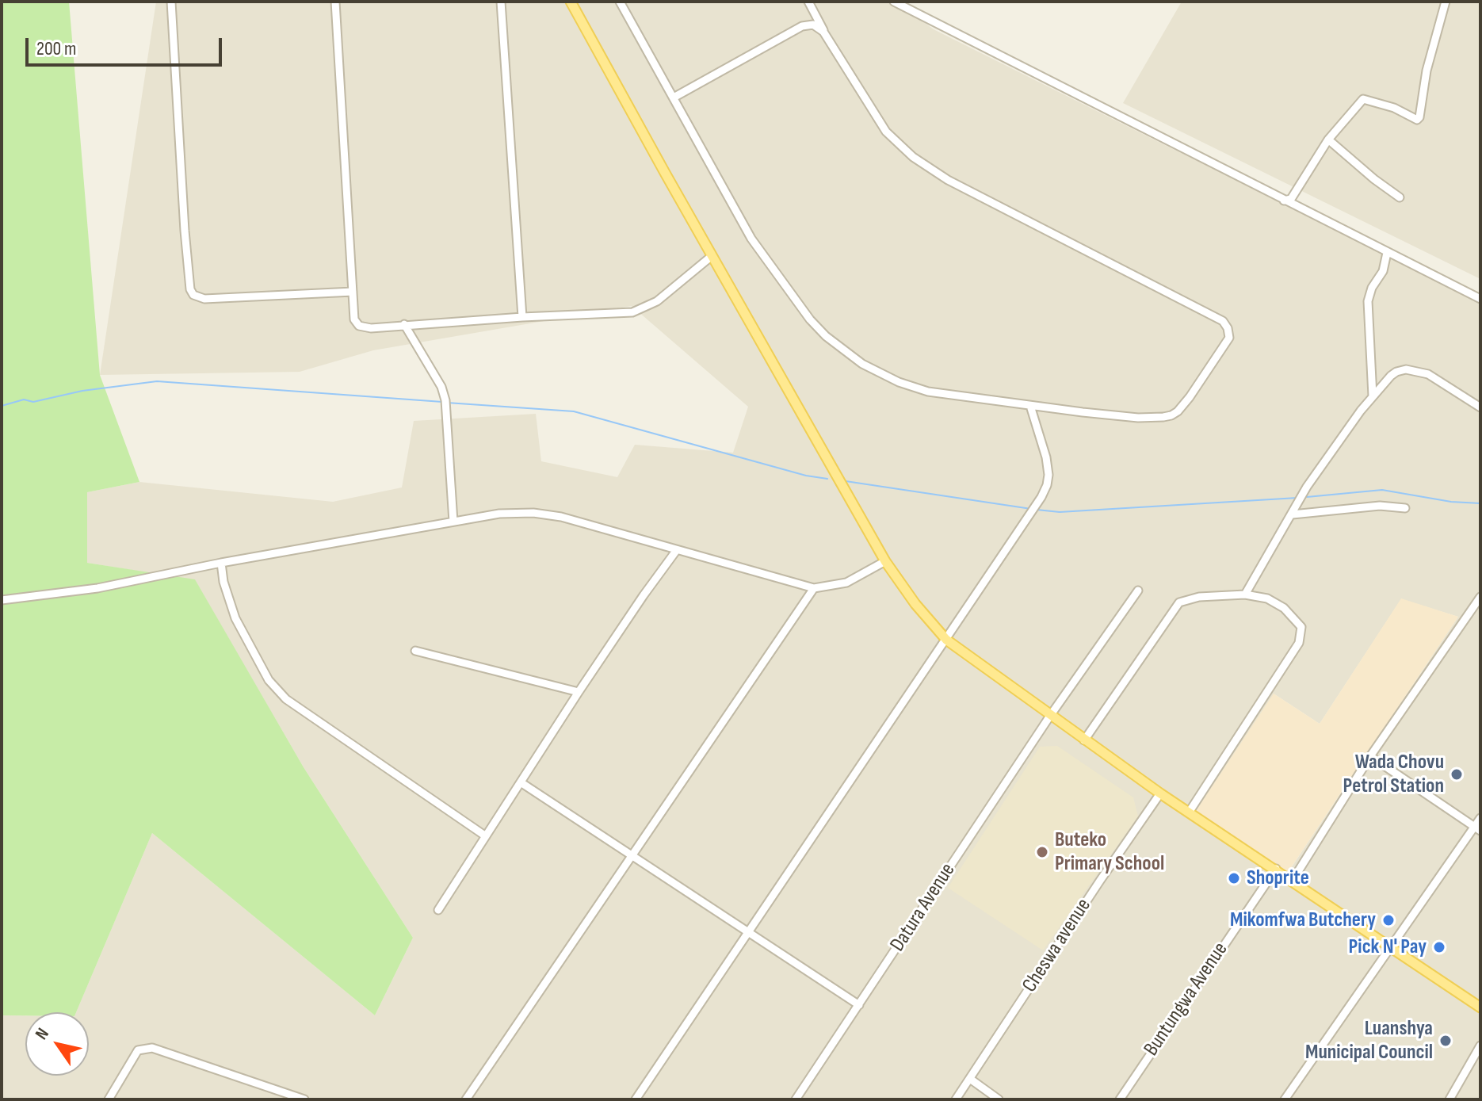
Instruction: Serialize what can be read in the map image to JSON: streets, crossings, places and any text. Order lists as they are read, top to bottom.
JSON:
{
  "streets": {
    "street": ["Datura Avenue", "Cheswa avenue", "Buntungwa Avenue"]
  },
  "places": [
    "Wada Chovu Petrol Station",
    "Buteko Primary School",
    "Shoprite",
    "Mikomfwa Butchery",
    "Pick N' Pay",
    "Luanshya Municipal Council"
  ],
  "scale_bar": "200 m",
  "north": "top left"
}
